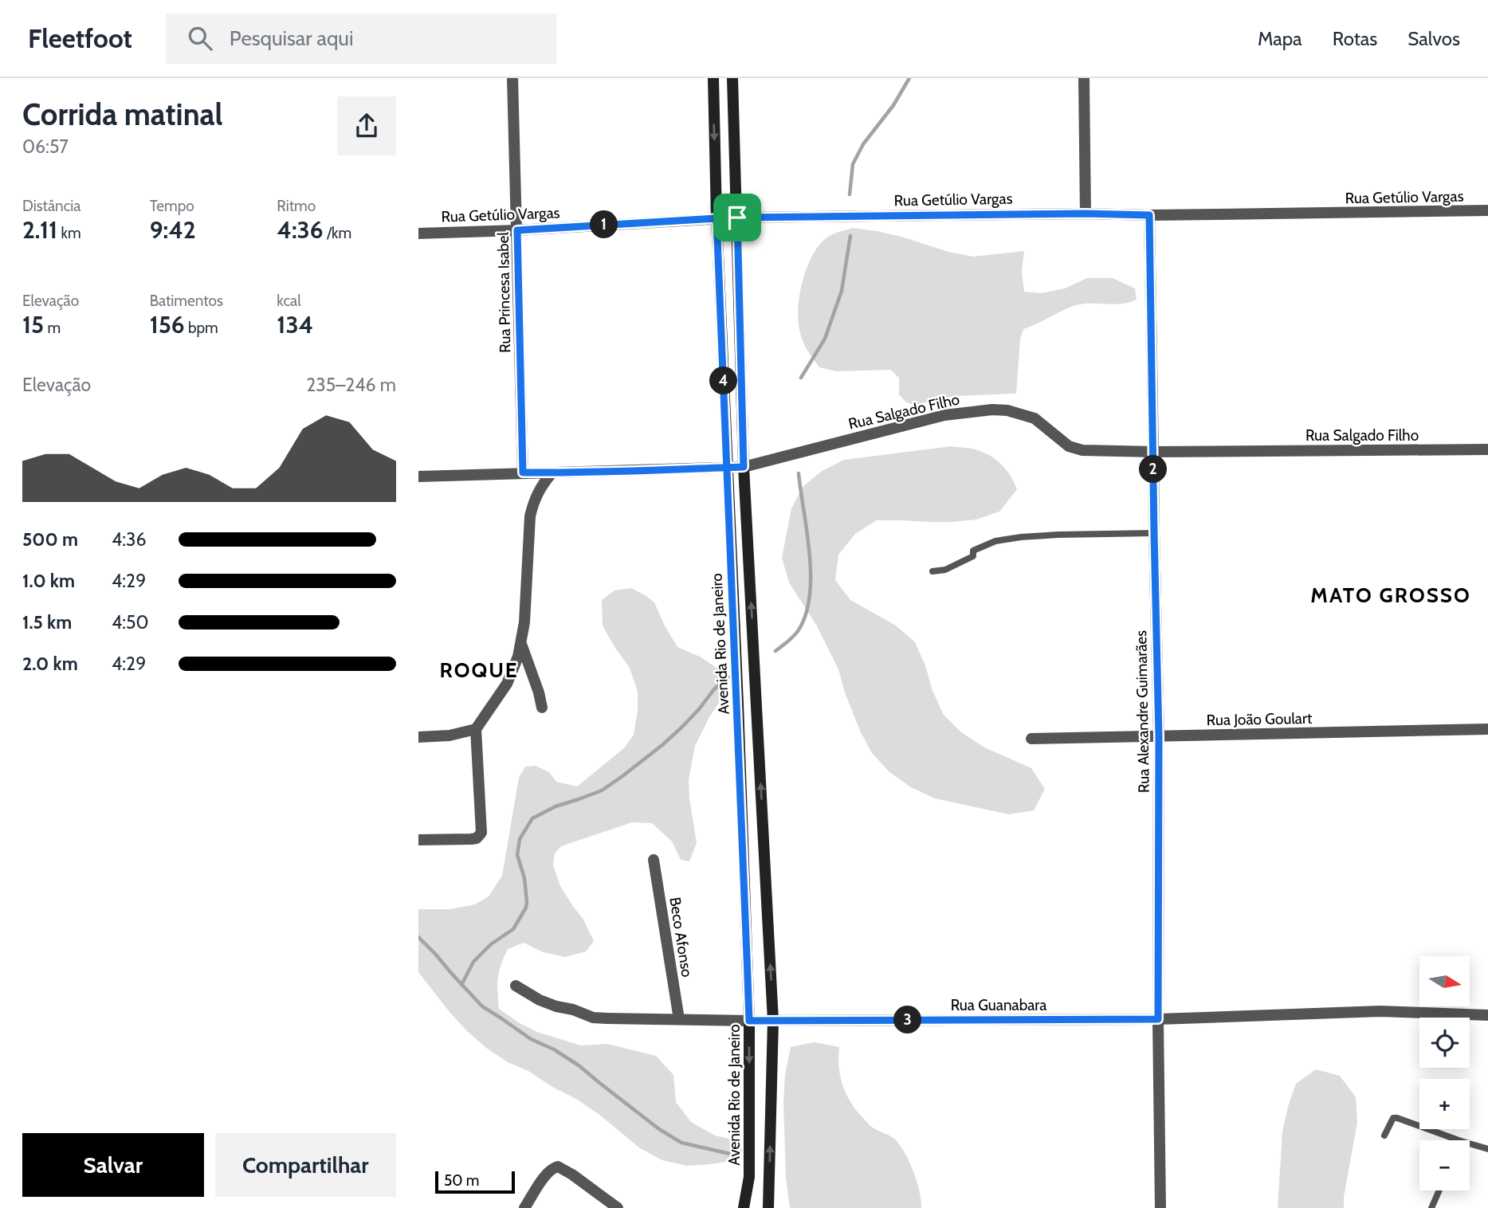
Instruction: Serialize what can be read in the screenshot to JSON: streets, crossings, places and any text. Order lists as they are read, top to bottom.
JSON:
{
  "streets": {
    "main road": ["Avenida Rio de Janeiro"],
    "street": [
      "Rua Getúlio Vargas",
      "Rua Princesa Isabel",
      "Rua Salgado Filho",
      "Rua Alexandre Guimarães",
      "Rua João Goulart",
      "Beco Afonso",
      "Rua Guanabara"
    ]
  },
  "crossings": [
    ["Rua Getúlio Vargas", "Rua Princesa Isabel"],
    ["Rua Getúlio Vargas", "Avenida Rio de Janeiro"],
    ["Rua Getúlio Vargas", "Rua Alexandre Guimarães"],
    ["Rua Princesa Isabel", "Rua Salgado Filho"],
    ["Rua Salgado Filho", "Avenida Rio de Janeiro"],
    ["Rua Salgado Filho", "Rua Alexandre Guimarães"],
    ["Avenida Rio de Janeiro", "Rua Guanabara"],
    ["Rua Alexandre Guimarães", "Rua João Goulart"],
    ["Rua Alexandre Guimarães", "Rua Guanabara"],
    ["Beco Afonso", "Rua Guanabara"]
  ],
  "districts": ["MATO GROSSO", "ROQUE"],
  "scale_bar": "50 m",
  "north": "right",
  "page": {
    "header": "Fleetfoot",
    "search": "Pesquisar aqui",
    "nav": ["Mapa", "Rotas", "Salvos"],
    "heading": ["Corrida matinal", "06:57"],
    "stats": [
      ["Distância", "2.11 km"],
      ["Tempo", "9:42"],
      ["Ritmo", "4:36 /km"],
      ["Elevação", "15 m"],
      ["Batimentos", "156 bpm"],
      ["kcal", "134"]
    ],
    "pins": [
      "1",
      "4",
      "2",
      "3"
    ],
    "chart": ["Elevação", "235–246 m"],
    "list": [
      {
        "name": "500 m",
        "note": "4:36"
      },
      {
        "name": "1.0 km",
        "note": "4:29"
      },
      {
        "name": "1.5 km",
        "note": "4:50"
      },
      {
        "name": "2.0 km",
        "note": "4:29"
      }
    ],
    "map_buttons": ["+", "−"],
    "buttons": ["Salvar", "Compartilhar"],
    "scale": "50 m"
  }
}
